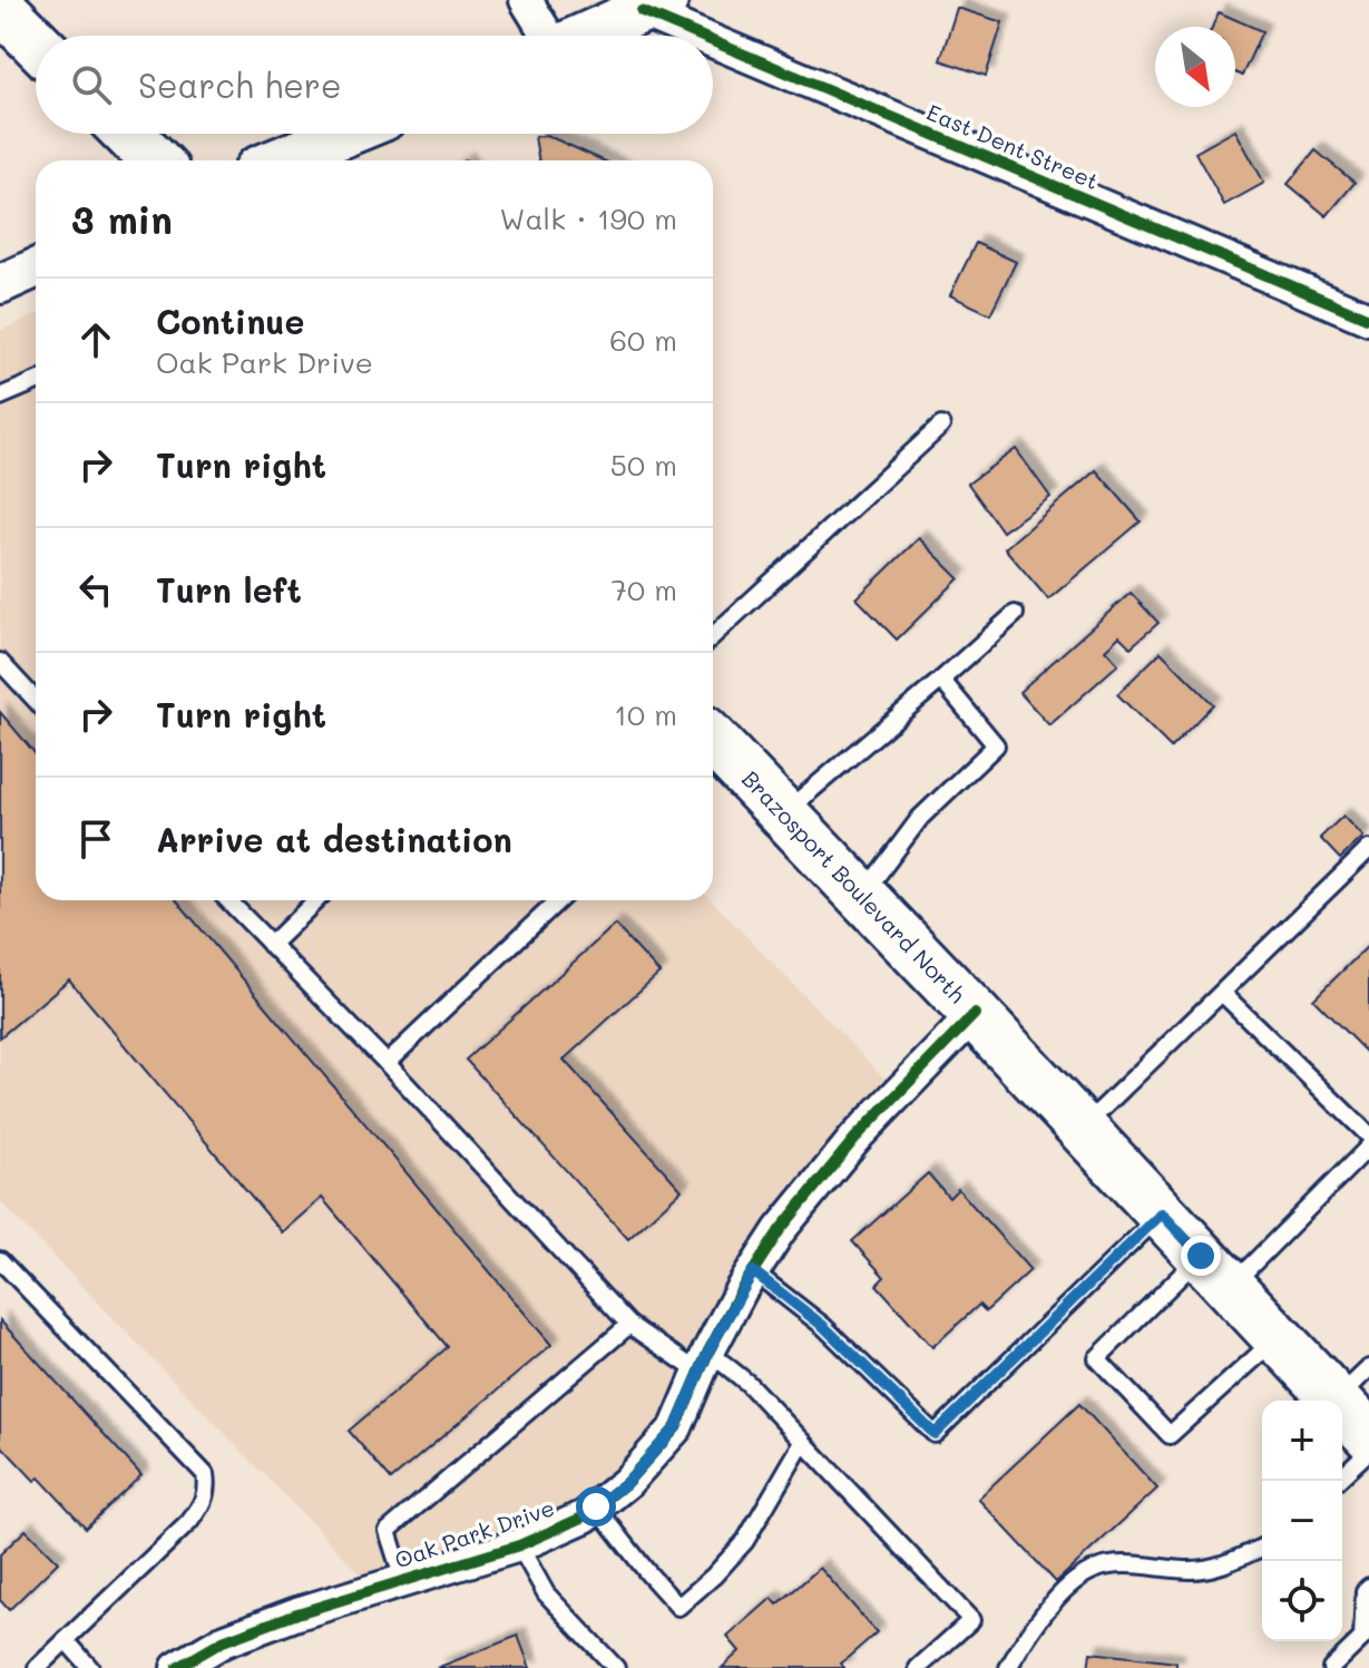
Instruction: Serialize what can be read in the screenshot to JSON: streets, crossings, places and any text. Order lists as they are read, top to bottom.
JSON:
{
  "streets": {
    "main road": ["Brazosport Boulevard North"],
    "street": ["East Dent Street", "Oak Park Drive"]
  },
  "crossings": [
    ["Brazosport Boulevard North", "Oak Park Drive"]
  ],
  "north": "bottom right",
  "page": {
    "search": "Search here",
    "heading": ["3 min", "Walk · 190 m"],
    "list": [
      ["Continue", "Oak Park Drive", "60 m"],
      ["Turn right", "50 m"],
      ["Turn left", "70 m"],
      ["Turn right", "10 m"],
      "Arrive at destination"
    ],
    "map_buttons": ["+", "−"]
  }
}
